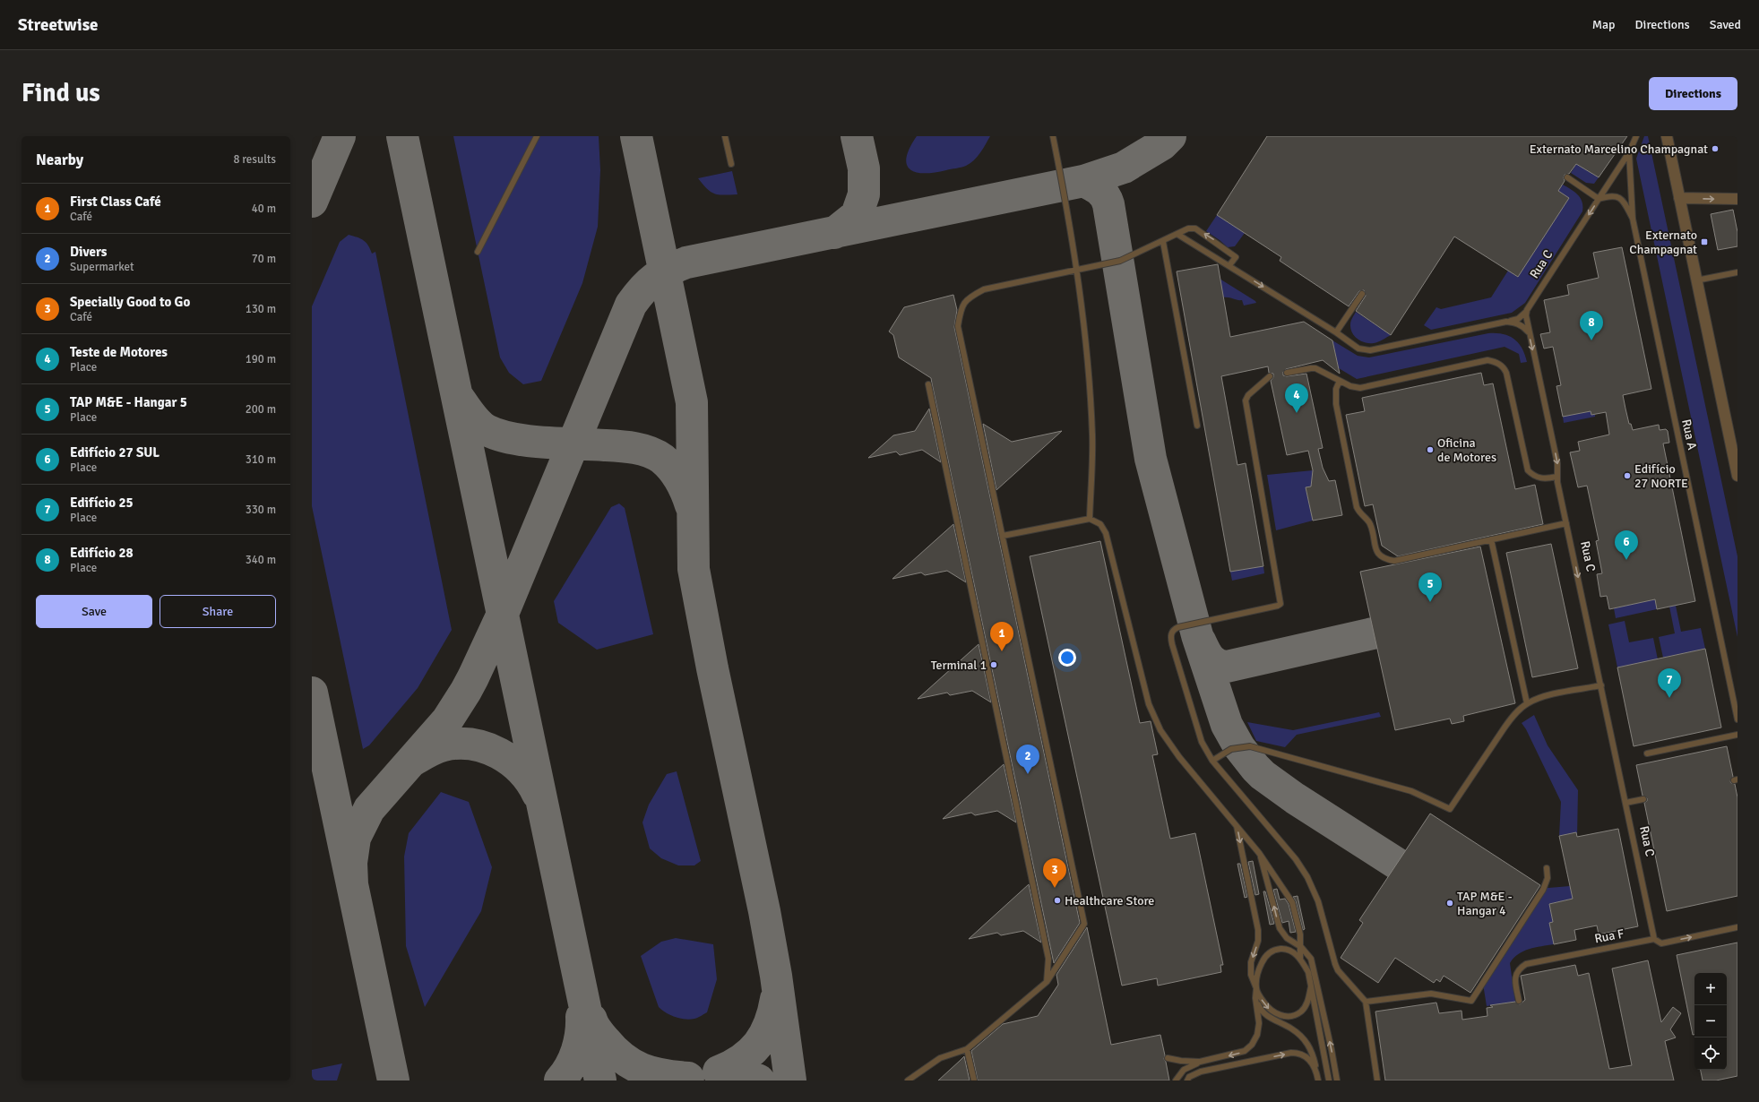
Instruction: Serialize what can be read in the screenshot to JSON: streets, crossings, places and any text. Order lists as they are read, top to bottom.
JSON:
{
  "streets": {
    "lane": ["Rua C", "Rua A", "Rua F"]
  },
  "crossings": [
    ["Rua C", "Rua A"],
    ["Rua C", "Rua F"]
  ],
  "one_way": ["Rua C"],
  "places": {
    "other": [
      "Externato Marcelino Champagnat",
      "Oficina de Motores",
      "Edifício 27 NORTE",
      "Terminal 1",
      "Healthcare Store",
      "TAP M&E - Hangar 4"
    ],
    "transit": ["Externato Champagnat"]
  },
  "page": {
    "header": "Streetwise",
    "nav": ["Map", "Directions", "Saved"],
    "buttons": [
      "Directions",
      ["Save", "Share"]
    ],
    "title": "Find us",
    "heading": ["Nearby", "8 results"],
    "list": [
      {
        "mark": "1",
        "name": "First Class Café",
        "note": "Café",
        "value": "40 m"
      },
      {
        "mark": "2",
        "name": "Divers",
        "note": "Supermarket",
        "value": "70 m"
      },
      {
        "mark": "3",
        "name": "Specially Good to Go",
        "note": "Café",
        "value": "130 m"
      },
      {
        "mark": "4",
        "name": "Teste de Motores",
        "note": "Place",
        "value": "190 m"
      },
      {
        "mark": "5",
        "name": "TAP M&E - Hangar 5",
        "note": "Place",
        "value": "200 m"
      },
      {
        "mark": "6",
        "name": "Edifício 27 SUL",
        "note": "Place",
        "value": "310 m"
      },
      {
        "mark": "7",
        "name": "Edifício 25",
        "note": "Place",
        "value": "330 m"
      },
      {
        "mark": "8",
        "name": "Edifício 28",
        "note": "Place",
        "value": "340 m"
      }
    ],
    "pins": [
      "8",
      "4",
      "6",
      "5",
      "1",
      "7",
      "2",
      "3"
    ],
    "map_buttons": ["+", "−"]
  }
}
